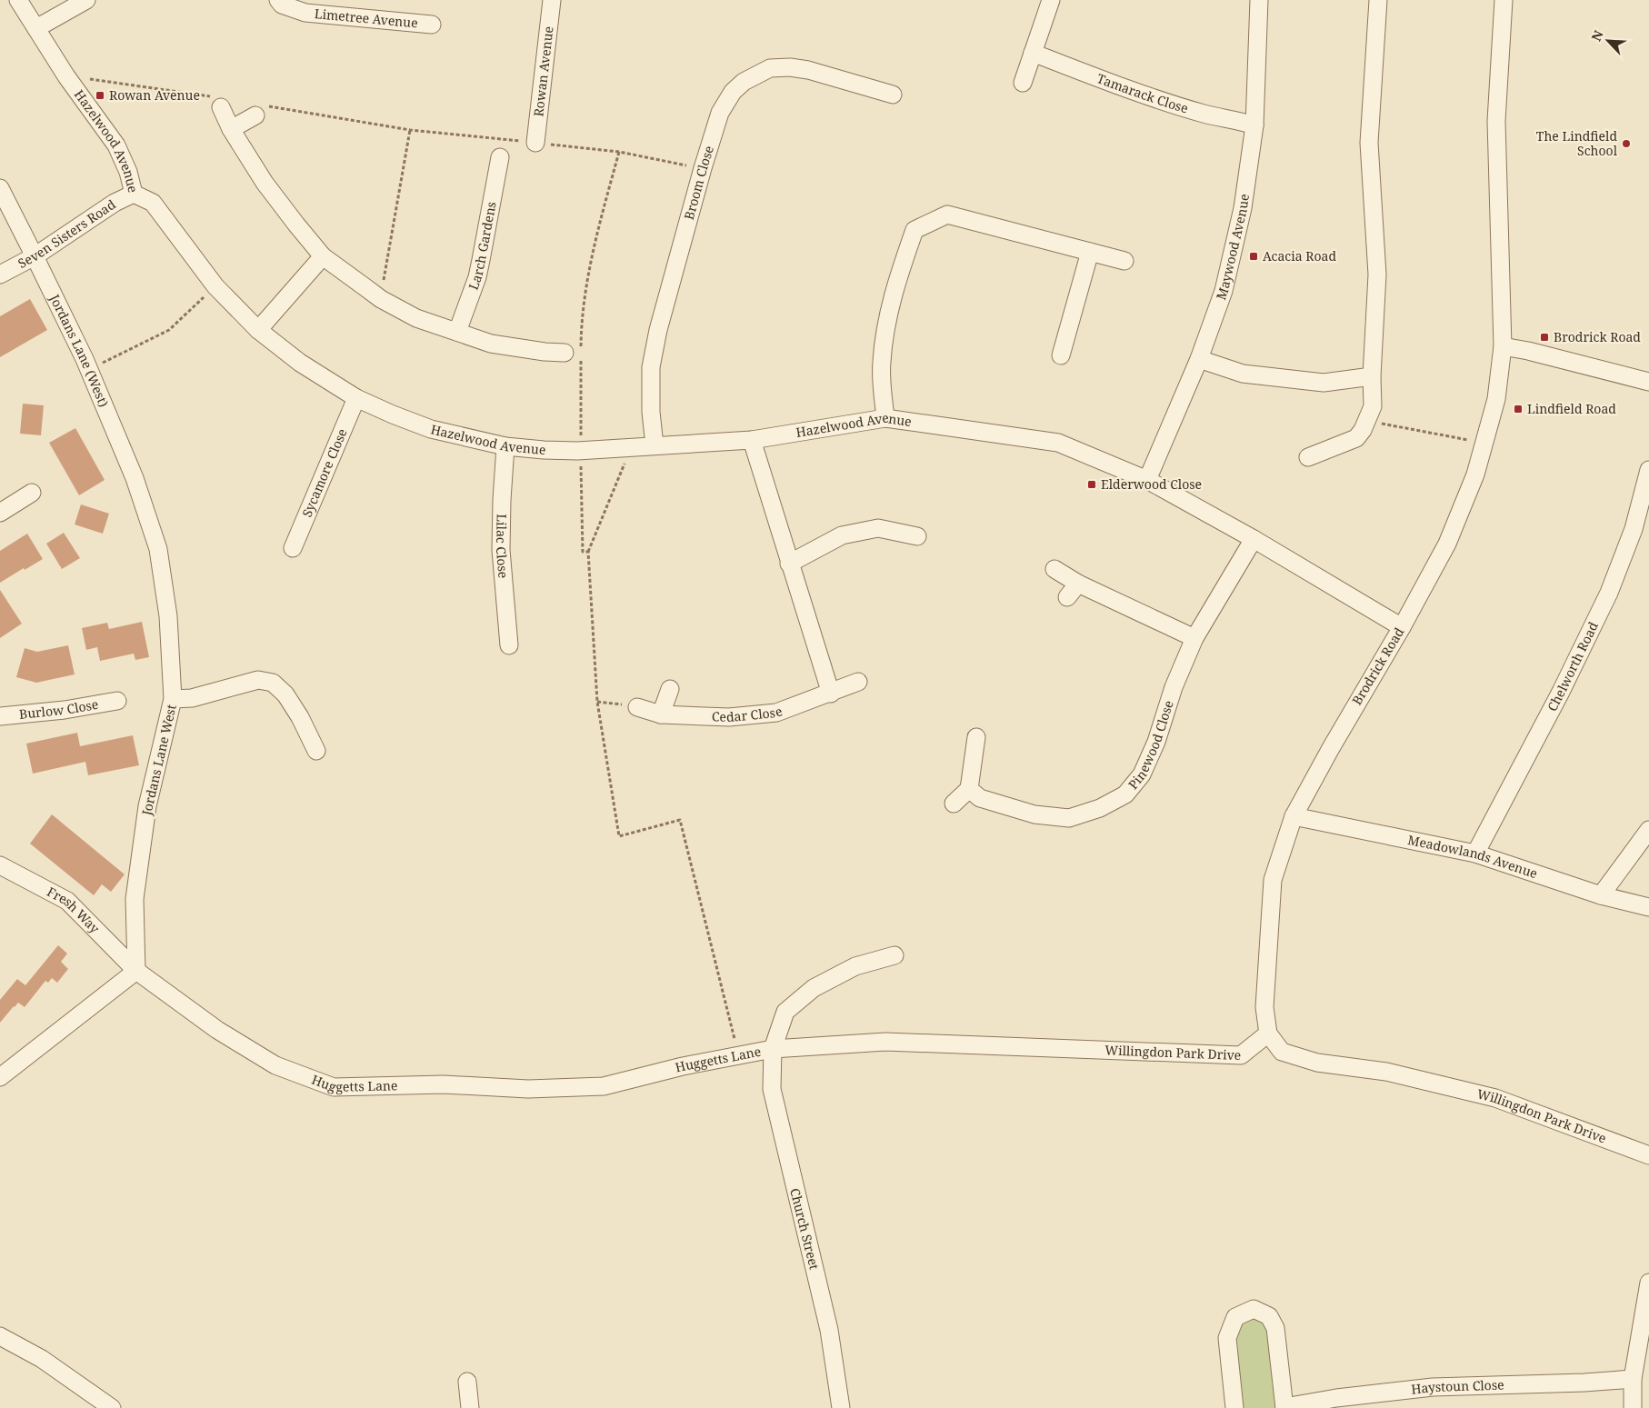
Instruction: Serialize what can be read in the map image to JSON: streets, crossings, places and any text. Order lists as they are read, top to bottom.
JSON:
{
  "streets": {
    "street": [
      "Limetree Avenue",
      "Rowan Avenue",
      "Tamarack Close",
      "Hazelwood Avenue",
      "Broom Close",
      "Seven Sisters Road",
      "Larch Gardens",
      "Maywood Avenue",
      "Jordans Lane (West)",
      "Sycamore Close",
      "Lilac Close",
      "Brodrick Road",
      "Chelworth Road",
      "Burlow Close",
      "Cedar Close",
      "Pinewood Close",
      "Jordans Lane West",
      "Meadowlands Avenue",
      "Fresh Way",
      "Willingdon Park Drive",
      "Huggetts Lane",
      "Church Street",
      "Haystoun Close"
    ]
  },
  "crossings": [
    ["Tamarack Close", "Maywood Avenue"],
    ["Hazelwood Avenue", "Broom Close"],
    ["Hazelwood Avenue", "Seven Sisters Road"],
    ["Hazelwood Avenue", "Maywood Avenue"],
    ["Hazelwood Avenue", "Sycamore Close"],
    ["Hazelwood Avenue", "Lilac Close"],
    ["Hazelwood Avenue", "Brodrick Road"],
    ["Hazelwood Avenue", "Pinewood Close"],
    ["Seven Sisters Road", "Jordans Lane (West)"],
    ["Jordans Lane (West)", "Jordans Lane West"],
    ["Brodrick Road", "Meadowlands Avenue"],
    ["Brodrick Road", "Willingdon Park Drive"],
    ["Chelworth Road", "Meadowlands Avenue"],
    ["Jordans Lane West", "Fresh Way"],
    ["Jordans Lane West", "Huggetts Lane"],
    ["Fresh Way", "Huggetts Lane"],
    ["Willingdon Park Drive", "Huggetts Lane"],
    ["Willingdon Park Drive", "Church Street"],
    ["Huggetts Lane", "Church Street"]
  ],
  "places": {
    "transit": [
      "Rowan Avenue",
      "Acacia Road",
      "Brodrick Road",
      "Lindfield Road",
      "Elderwood Close"
    ],
    "other": ["The Lindfield School"]
  },
  "north": "top left"
}
